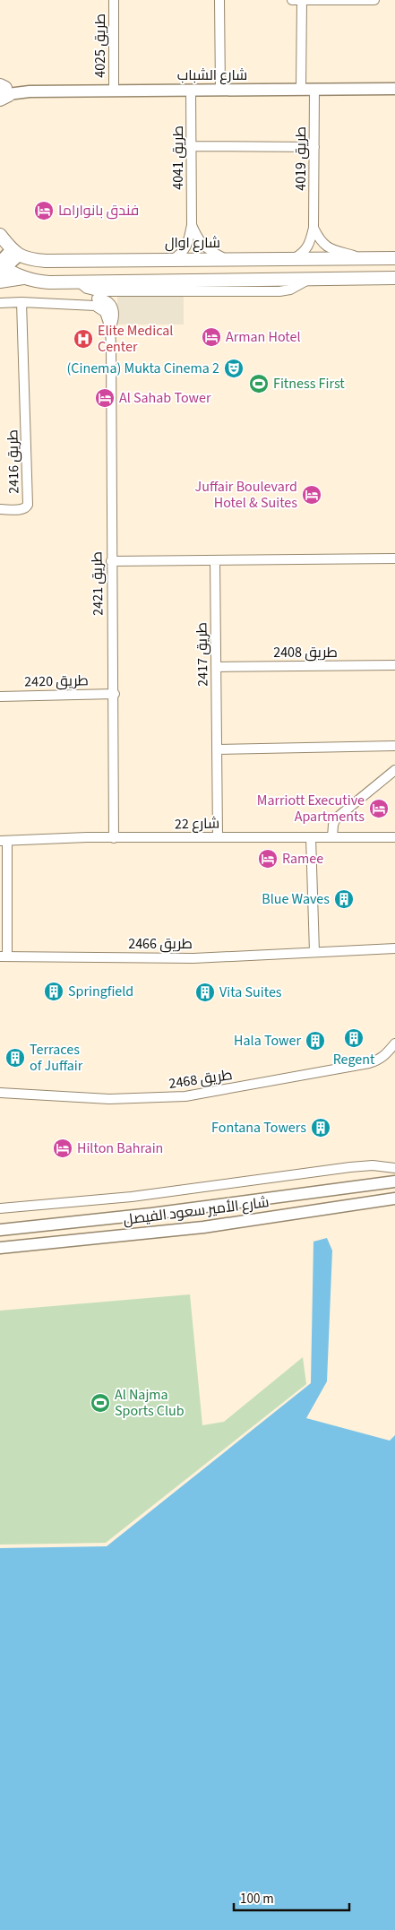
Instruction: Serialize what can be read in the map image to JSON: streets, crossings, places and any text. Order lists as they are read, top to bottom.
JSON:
{
  "streets": {
    "main road": ["شارع اوال"],
    "street": [
      "طريق 4025",
      "شارع الشباب",
      "طريق 4041",
      "طريق 4019",
      "طريق 2416",
      "طريق 2421",
      "طريق 2408",
      "طريق 2417",
      "طريق 2420",
      "شارع 22",
      "طريق 2466",
      "طريق 2468",
      "شارع الأمير سعود الفيصل"
    ]
  },
  "crossings": [
    ["طريق 4025", "شارع الشباب"],
    ["شارع الشباب", "طريق 4041"],
    ["شارع الشباب", "طريق 4019"],
    ["طريق 4041", "شارع اوال"],
    ["طريق 4019", "شارع اوال"],
    ["طريق 2416", "طريق 2421"],
    ["طريق 2421", "طريق 2420"],
    ["طريق 2421", "شارع 22"],
    ["طريق 2408", "طريق 2417"],
    ["طريق 2417", "شارع 22"],
    ["شارع 22", "طريق 2466"]
  ],
  "places": {
    "hotel": [
      "فندق بانواراما",
      "Arman Hotel",
      "Al Sahab Tower",
      "Juffair Boulevard Hotel & Suites",
      "Marriott Executive Apartments",
      "Ramee",
      "Hilton Bahrain"
    ],
    "hospital": ["Elite Medical Center"],
    "theatre": ["(Cinema) Mukta Cinema 2"],
    "sports": ["Fitness First", "Al Najma Sports Club"],
    "building": [
      "Blue Waves",
      "Springfield",
      "Vita Suites",
      "Regent",
      "Hala Tower",
      "Terraces of Juffair",
      "Fontana Towers"
    ]
  },
  "scale_bar": "100 m"
}
